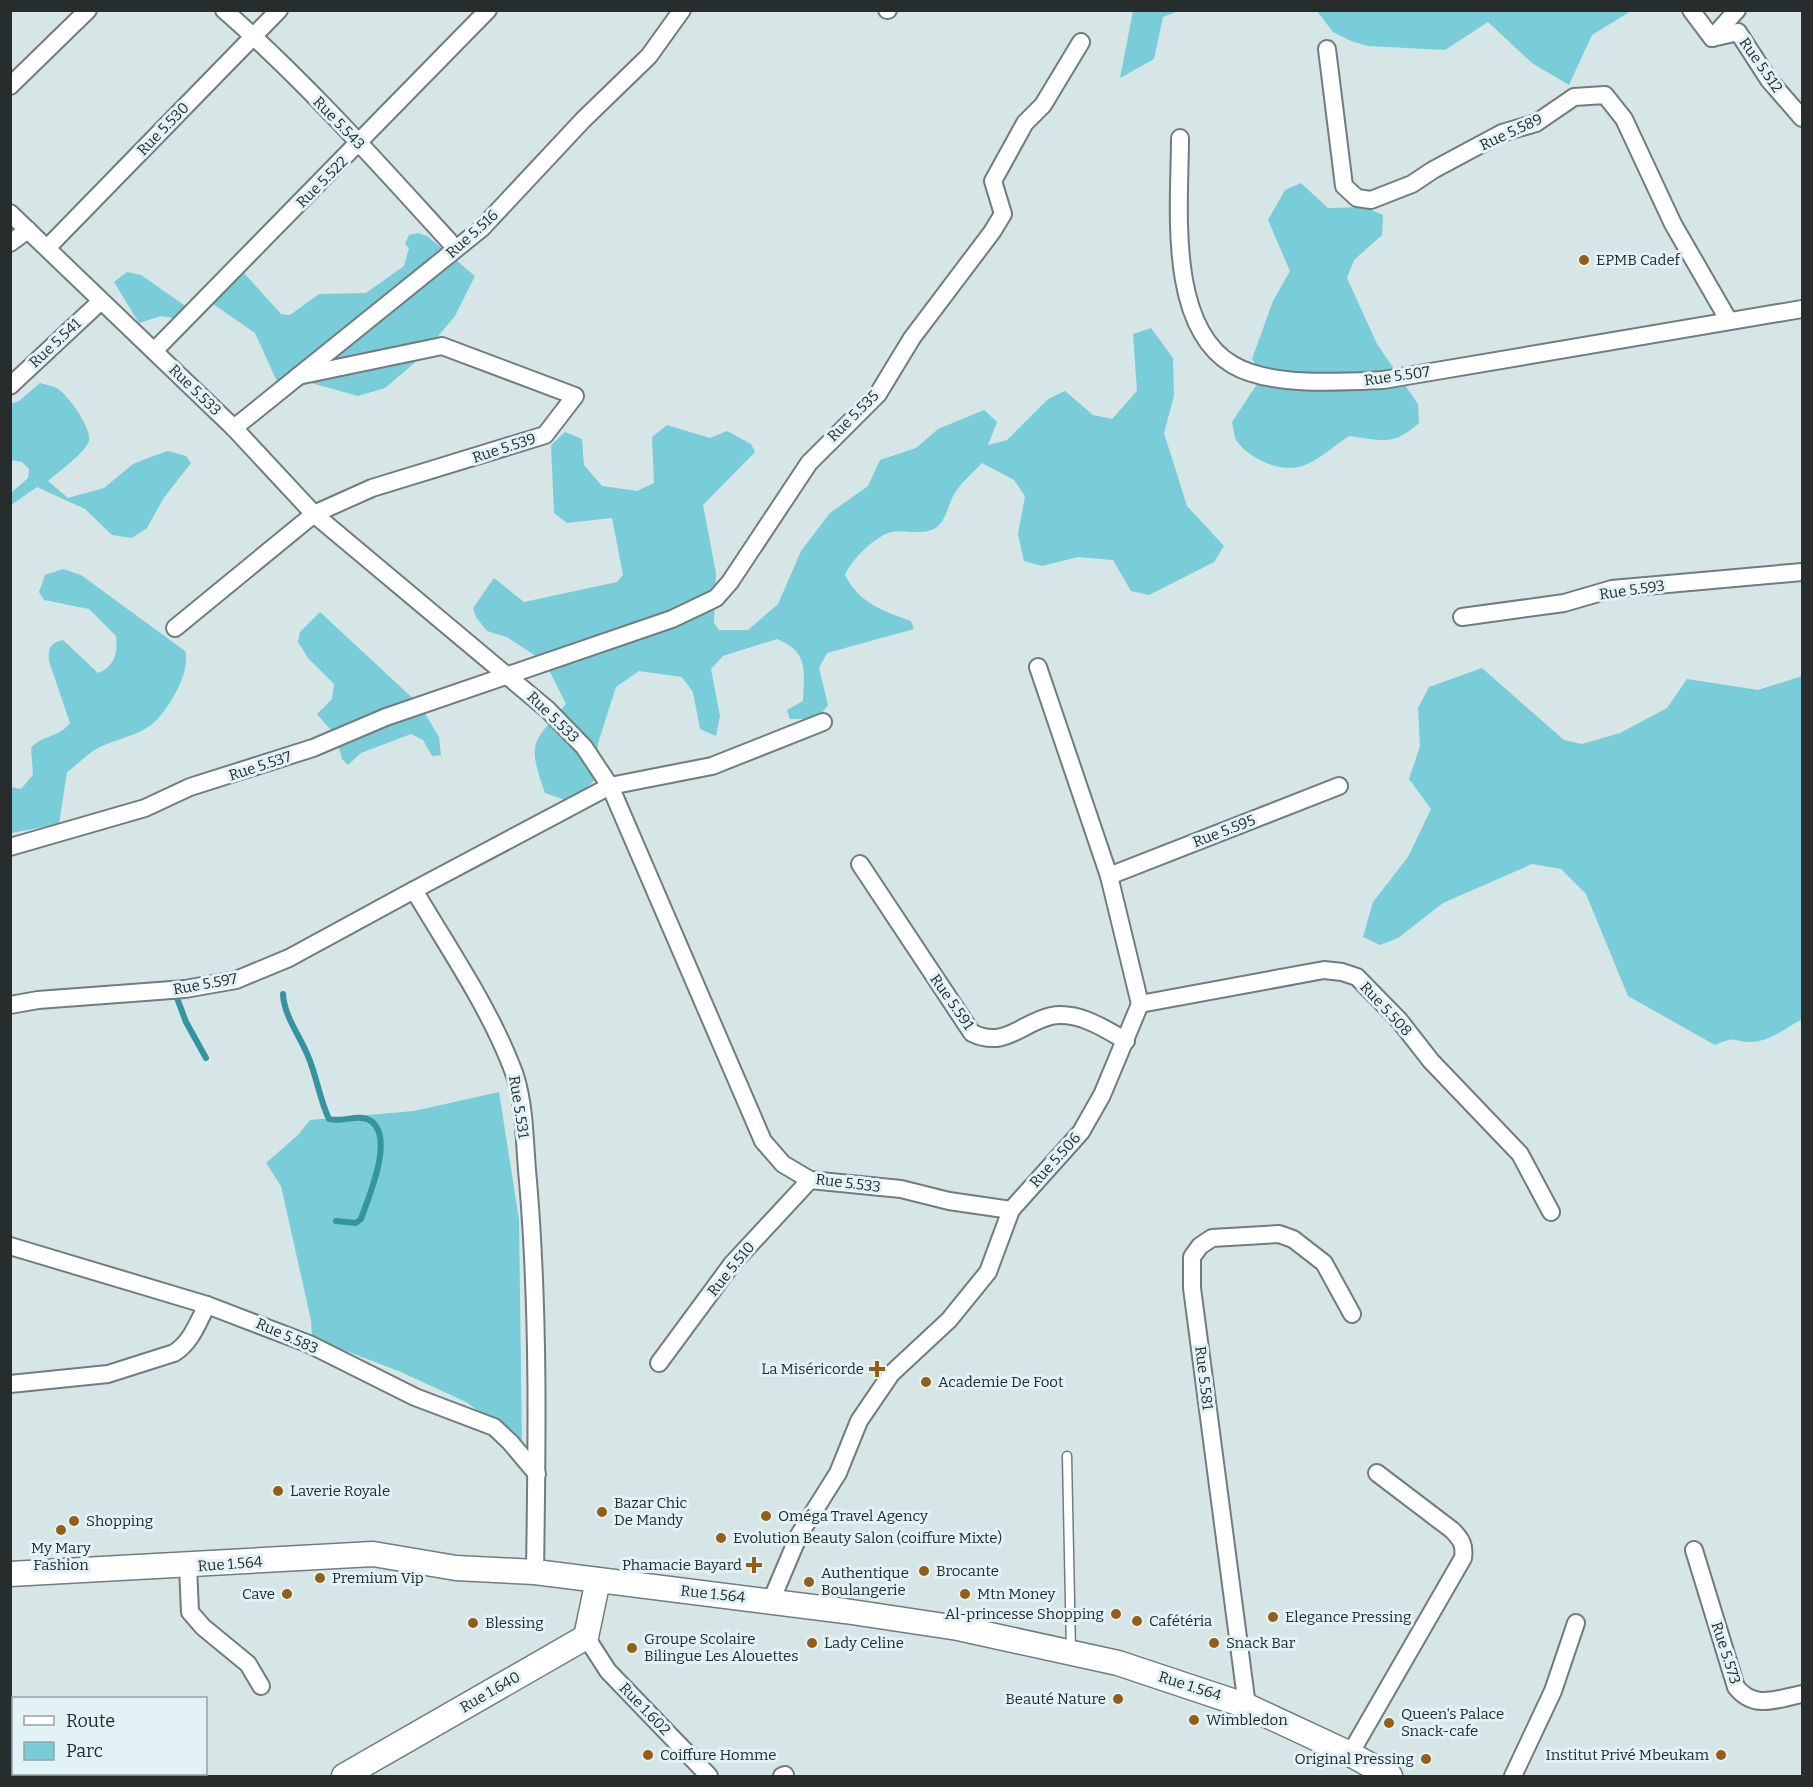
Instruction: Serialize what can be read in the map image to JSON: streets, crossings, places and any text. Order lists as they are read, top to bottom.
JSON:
{
  "streets": {
    "main road": ["Rue 1.564", "Rue 1.640"],
    "street": [
      "Rue 5.512",
      "Rue 5.543",
      "Rue 5.530",
      "Rue 5.589",
      "Rue 5.522",
      "Rue 5.516",
      "Rue 5.541",
      "Rue 5.507",
      "Rue 5.533",
      "Rue 5.535",
      "Rue 5.539",
      "Rue 5.593",
      "Rue 5.537",
      "Rue 5.595",
      "Rue 5.597",
      "Rue 5.591",
      "Rue 5.508",
      "Rue 5.531",
      "Rue 5.506",
      "Rue 5.510",
      "Rue 5.583",
      "Rue 5.581",
      "Rue 5.573",
      "Rue 1.602"
    ]
  },
  "crossings": [
    ["Rue 5.543", "Rue 5.530"],
    ["Rue 5.543", "Rue 5.522"],
    ["Rue 5.530", "Rue 5.533"],
    ["Rue 5.589", "Rue 5.507"],
    ["Rue 5.522", "Rue 5.533"],
    ["Rue 5.516", "Rue 5.533"],
    ["Rue 5.516", "Rue 5.539"],
    ["Rue 5.541", "Rue 5.533"],
    ["Rue 5.533", "Rue 5.535"],
    ["Rue 5.533", "Rue 5.539"],
    ["Rue 5.533", "Rue 5.537"],
    ["Rue 5.533", "Rue 5.506"],
    ["Rue 5.533", "Rue 5.510"],
    ["Rue 5.535", "Rue 5.537"],
    ["Rue 5.597", "Rue 5.531"],
    ["Rue 5.591", "Rue 5.506"],
    ["Rue 5.508", "Rue 5.506"],
    ["Rue 5.531", "Rue 5.583"],
    ["Rue 5.531", "Rue 1.564"],
    ["Rue 5.506", "Rue 1.564"],
    ["Rue 5.581", "Rue 1.564"],
    ["Rue 1.640", "Rue 1.602"]
  ],
  "places": {
    "other": [
      "EPMB Cadef",
      "Academie De Foot",
      "Laverie Royale",
      "Bazar Chic De Mandy",
      "Oméga Travel Agency",
      "Shopping",
      "My Mary Fashion",
      "Evolution Beauty Salon (coiffure Mixte)",
      "Brocante",
      "Premium Vip",
      "Authentique Boulangerie",
      "Cave",
      "Mtn Money",
      "Al-princesse Shopping",
      "Elegance Pressing",
      "Cafétéria",
      "Blessing",
      "Lady Celine",
      "Snack Bar",
      "Groupe Scolaire Bilingue Les Alouettes",
      "Beauté Nature",
      "Wimbledon",
      "Queen's Palace Snack-cafe",
      "Coiffure Homme",
      "Institut Privé Mbeukam",
      "Original Pressing"
    ],
    "health": ["La Miséricorde", "Phamacie Bayard"]
  },
  "legend": ["Route", "Parc"]
}
